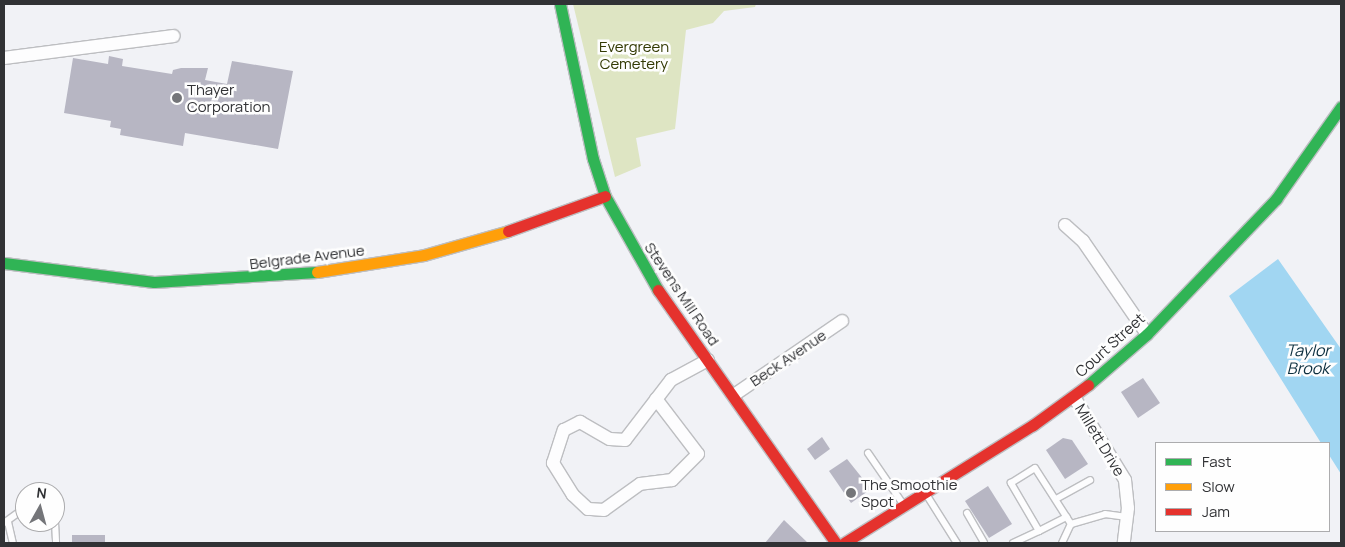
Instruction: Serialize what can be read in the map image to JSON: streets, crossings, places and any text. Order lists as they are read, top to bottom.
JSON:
{
  "streets": {
    "street": [
      "Belgrade Avenue",
      "Stevens Mill Road",
      "Court Street",
      "Beck Avenue",
      "Millett Drive"
    ]
  },
  "crossings": [
    ["Belgrade Avenue", "Stevens Mill Road"],
    ["Stevens Mill Road", "Beck Avenue"],
    ["Court Street", "Millett Drive"]
  ],
  "water": ["Taylor Brook"],
  "parks": ["Evergreen Cemetery"],
  "places": ["Thayer Corporation", "The Smoothie Spot"],
  "legend": ["Fast", "Slow", "Jam"],
  "north": "top"
}
